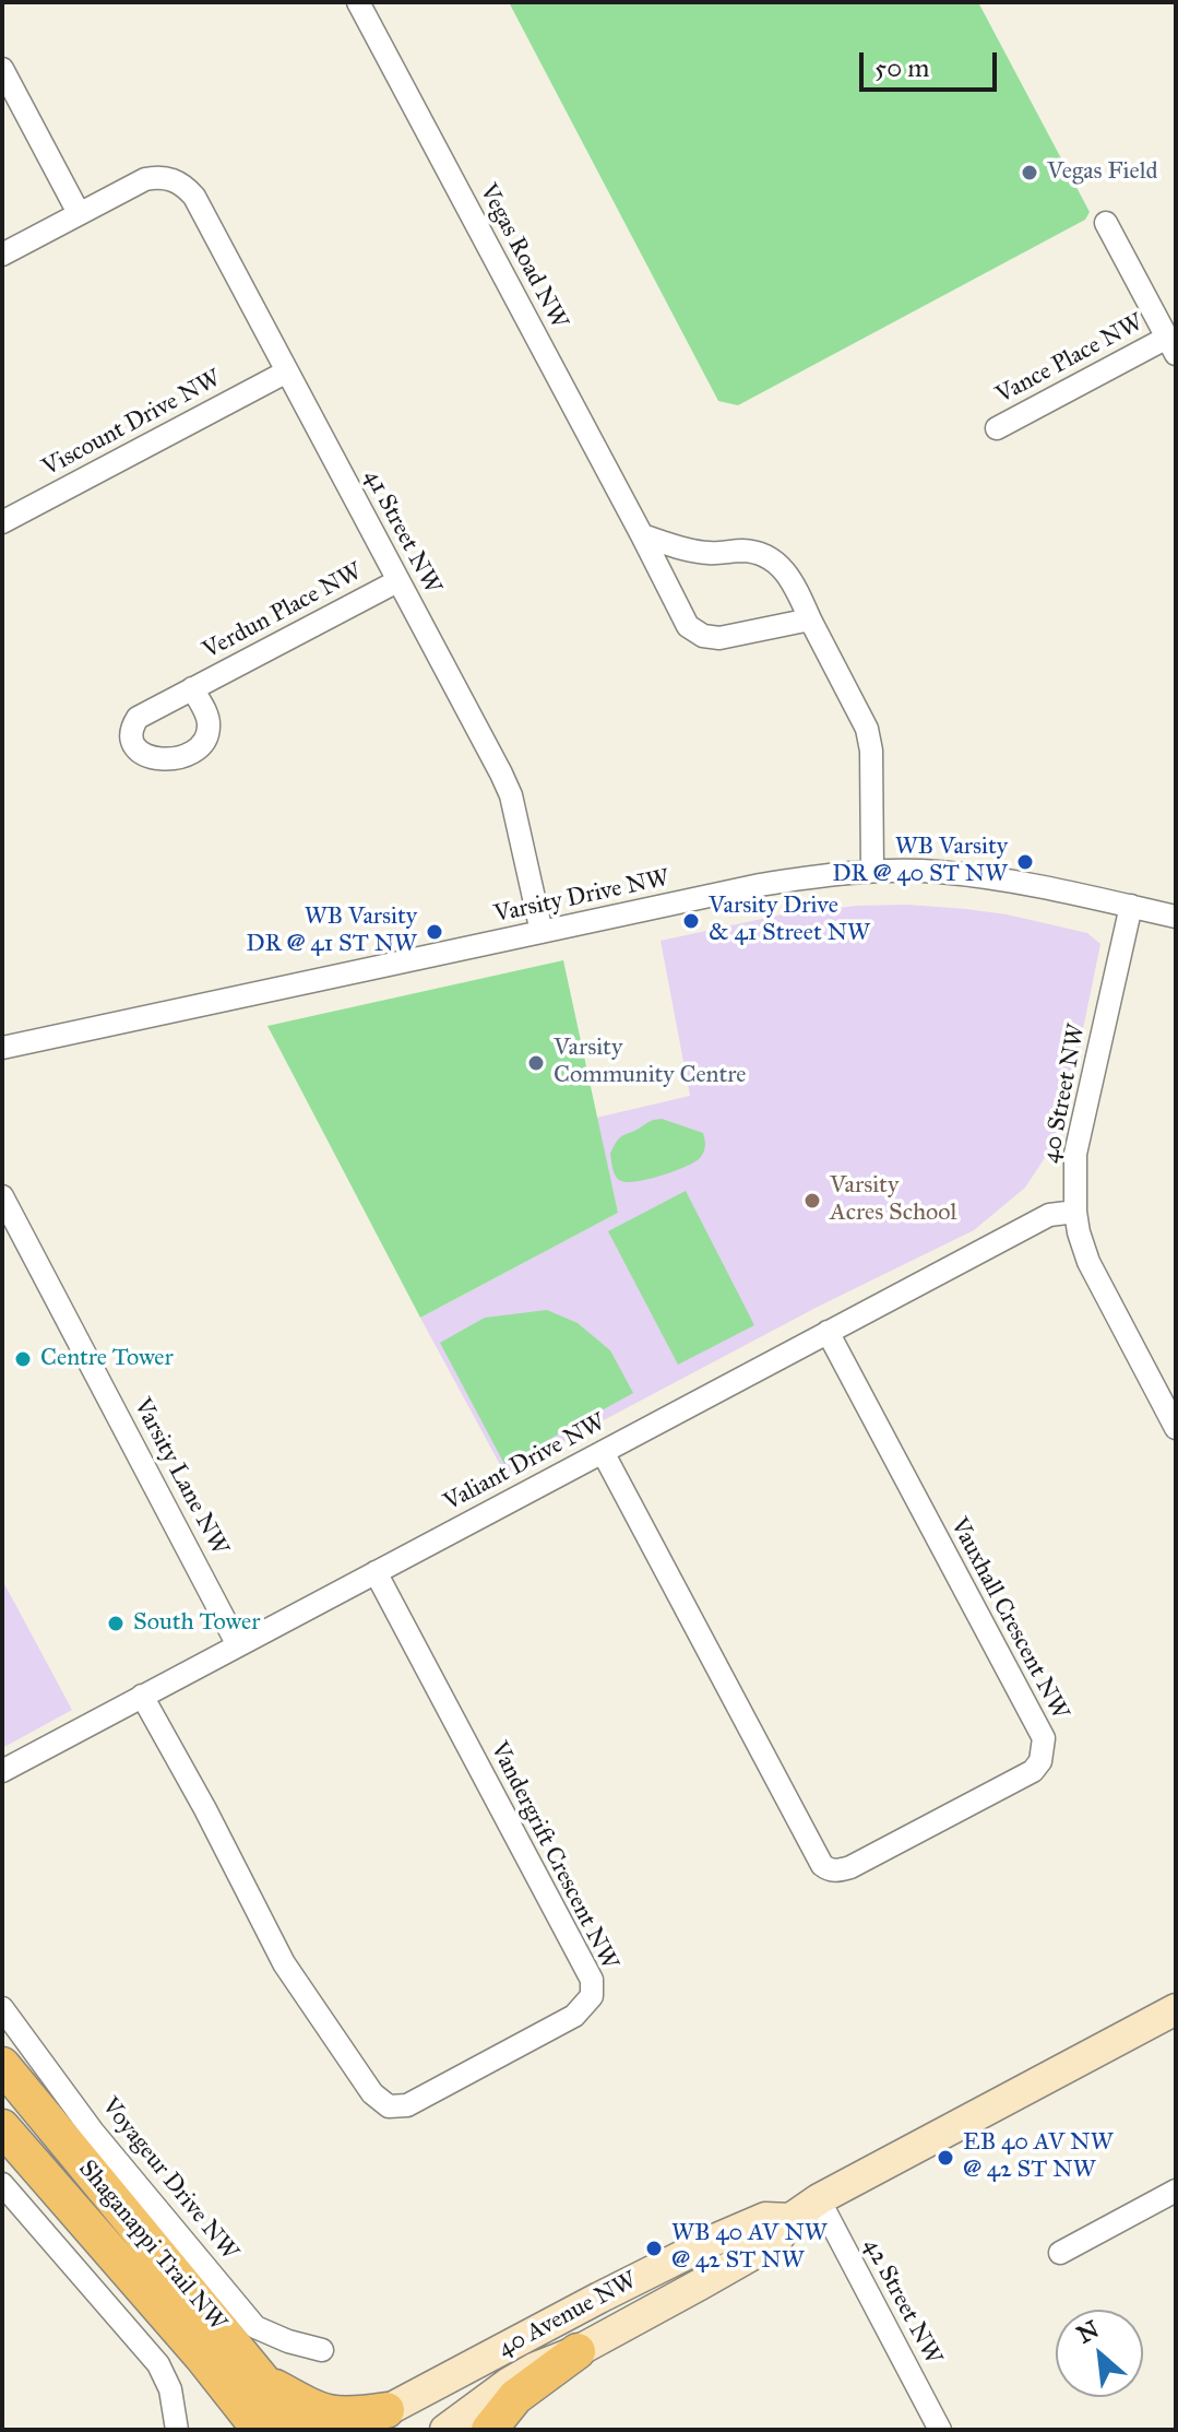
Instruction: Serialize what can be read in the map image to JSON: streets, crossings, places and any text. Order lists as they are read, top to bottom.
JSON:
{
  "streets": {
    "main road": ["Shaganappi Trail NW"],
    "street": [
      "Vegas Road NW",
      "Vance Place NW",
      "Viscount Drive NW",
      "41 Street NW",
      "Verdun Place NW",
      "Varsity Drive NW",
      "40 Street NW",
      "Valiant Drive NW",
      "Varsity Lane NW",
      "Vauxhall Crescent NW",
      "Vandergrift Crescent NW",
      "Voyageur Drive NW",
      "42 Street NW",
      "40 Avenue NW"
    ]
  },
  "crossings": [
    ["Viscount Drive NW", "41 Street NW"],
    ["41 Street NW", "Verdun Place NW"],
    ["41 Street NW", "Varsity Drive NW"],
    ["Varsity Drive NW", "40 Street NW"],
    ["40 Street NW", "Valiant Drive NW"],
    ["Valiant Drive NW", "Varsity Lane NW"],
    ["Valiant Drive NW", "Vauxhall Crescent NW"],
    ["Valiant Drive NW", "Vandergrift Crescent NW"],
    ["42 Street NW", "40 Avenue NW"]
  ],
  "places": [
    "Vegas Field",
    "WB Varsity DR @ 40 ST NW",
    "Varsity Drive & 41 Street NW",
    "WB Varsity DR @ 41 ST NW",
    "Varsity Community Centre",
    "Varsity Acres School",
    "Centre Tower",
    "South Tower",
    "EB 40 AV NW @ 42 ST NW",
    "WB 40 AV NW @ 42 ST NW"
  ],
  "scale_bar": "50 m",
  "north": "top left"
}
